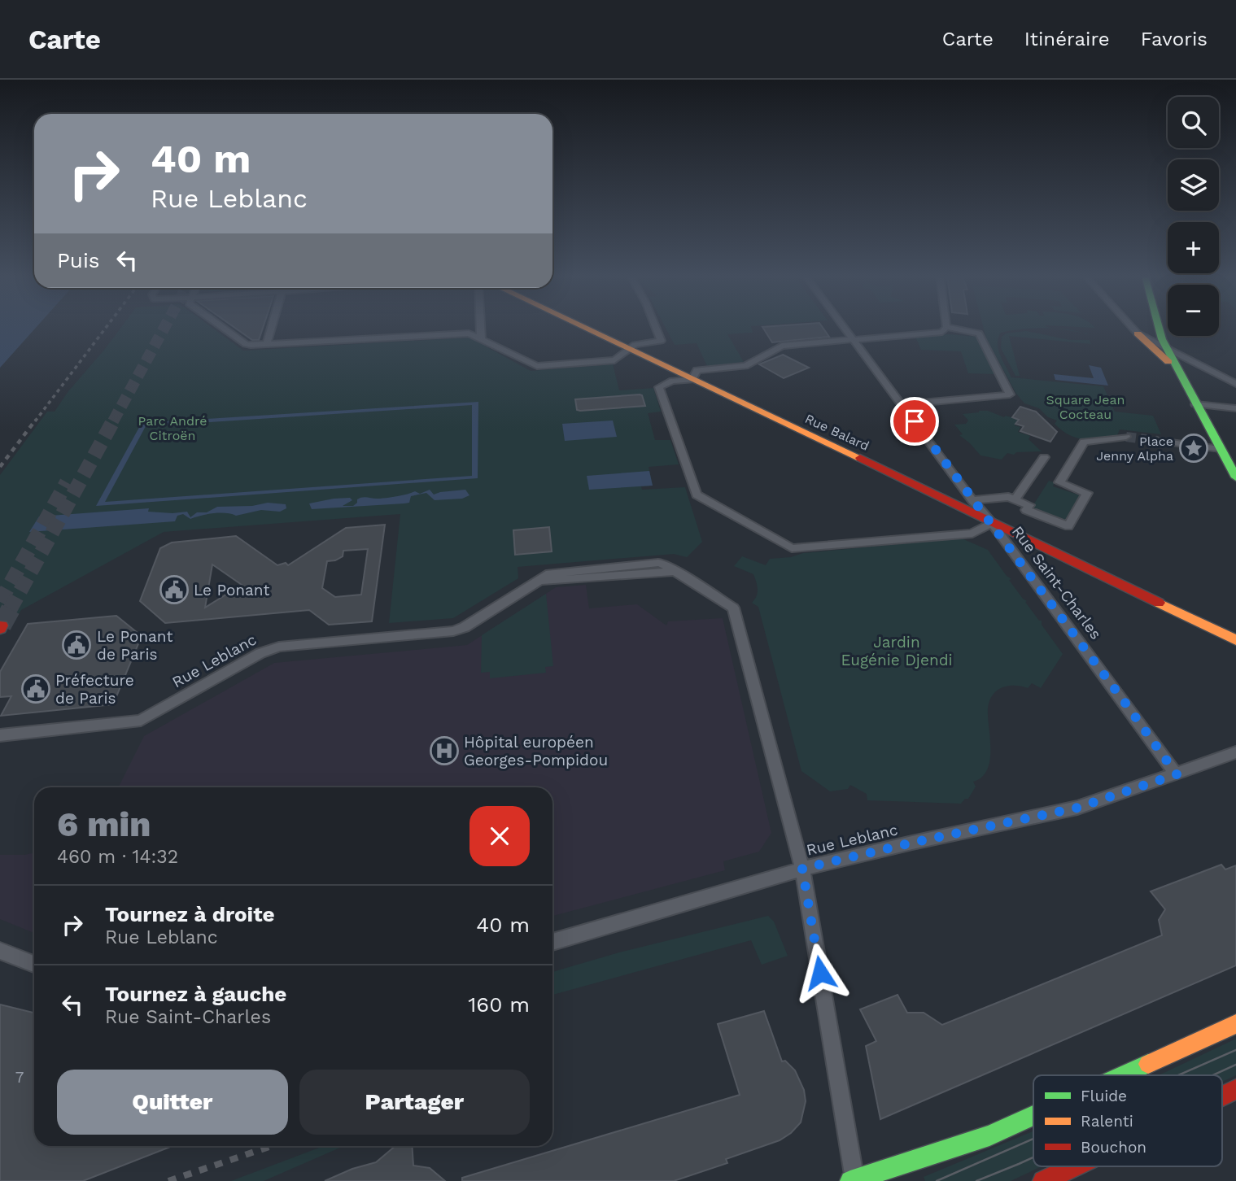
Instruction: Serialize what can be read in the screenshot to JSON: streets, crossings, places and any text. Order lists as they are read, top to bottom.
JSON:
{
  "streets": {
    "street": ["Rue Balard", "Rue Saint-Charles", "Rue Leblanc"]
  },
  "crossings": [
    ["Rue Balard", "Rue Saint-Charles"],
    ["Rue Saint-Charles", "Rue Leblanc"]
  ],
  "parks": ["Square Jean Cocteau", "Parc André Citroën", "Jardin Eugénie Djendi"],
  "places": {
    "place": ["Place Jenny Alpha"],
    "public building": ["Le Ponant", "Le Ponant de Paris", "Préfecture de Paris"],
    "hospital": ["Hôpital européen Georges-Pompidou"]
  },
  "house_numbers": ["7"],
  "legend": ["Fluide", "Ralenti", "Bouchon"],
  "page": {
    "header": "Carte",
    "nav": ["Carte", "Itinéraire", "Favoris"],
    "map_buttons": ["+", "−"],
    "turn": ["40 m", "Rue Leblanc"],
    "then": "Puis",
    "heading": ["6 min", "460 m · 14:32"],
    "list": [
      {
        "name": "Tournez à droite",
        "note": "Rue Leblanc",
        "value": "40 m"
      },
      {
        "name": "Tournez à gauche",
        "note": "Rue Saint-Charles",
        "value": "160 m"
      }
    ],
    "buttons": ["Quitter", "Partager"]
  }
}
